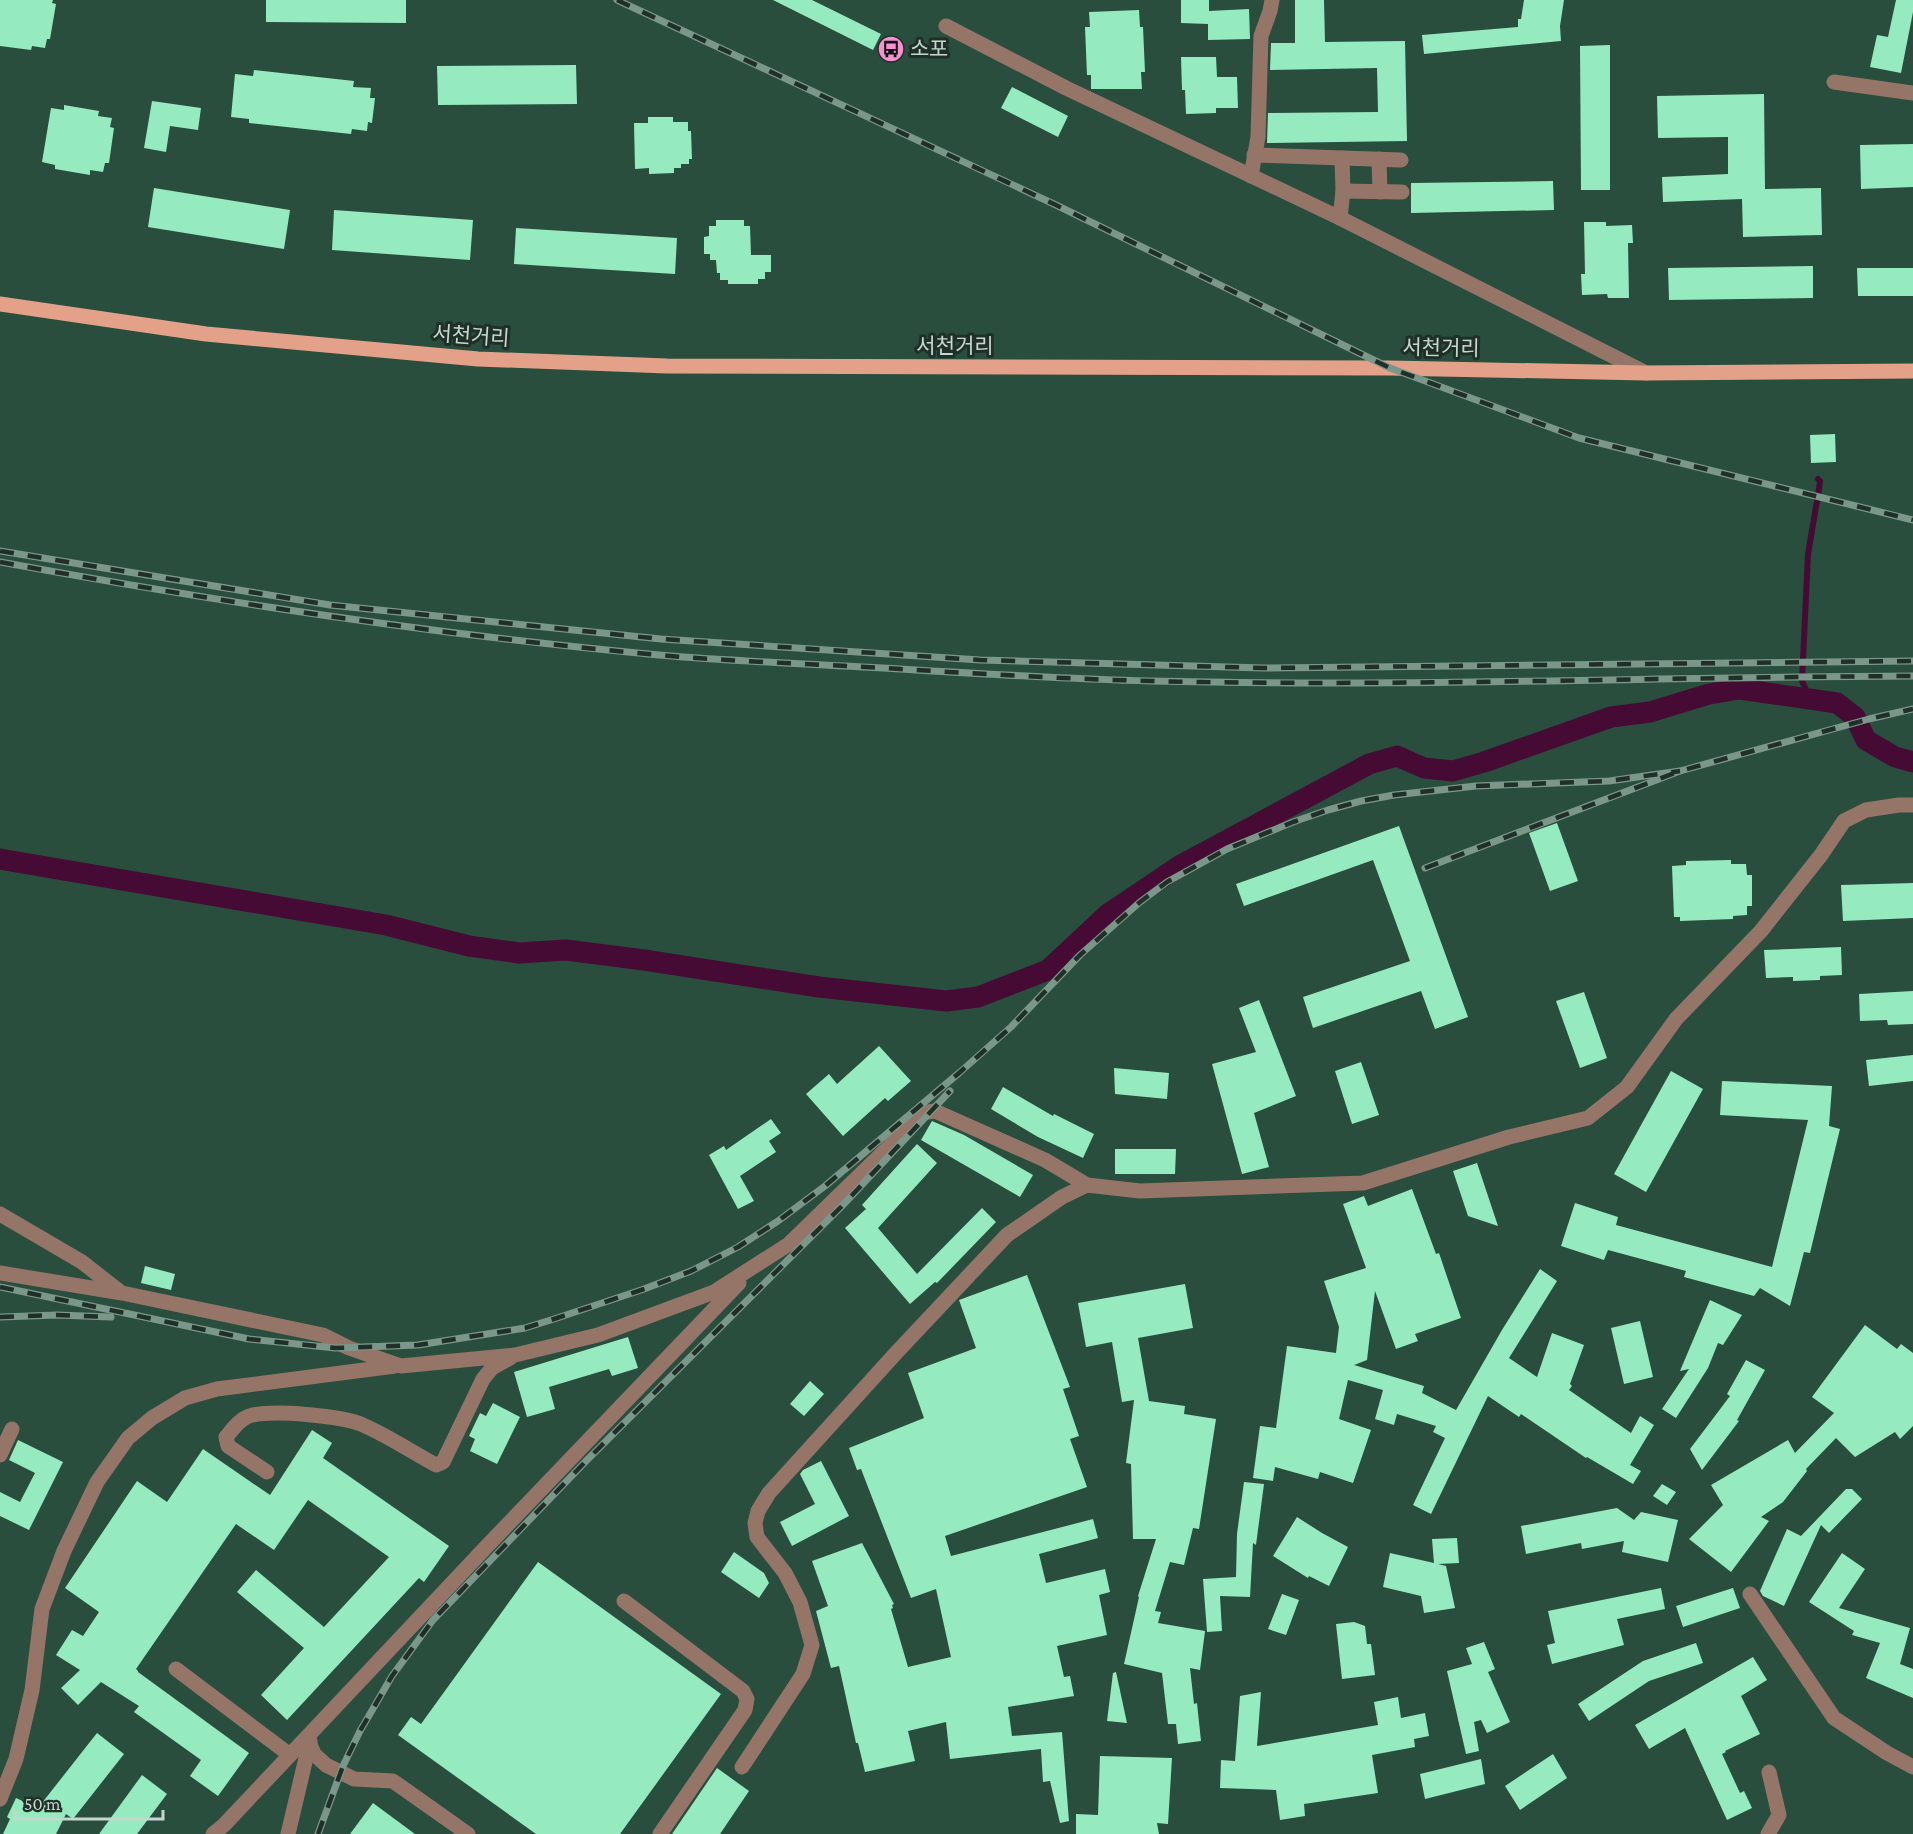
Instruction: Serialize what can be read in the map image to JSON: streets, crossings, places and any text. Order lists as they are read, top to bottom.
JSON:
{
  "streets": {
    "main road": ["서천거리"]
  },
  "places": {
    "bus stop": ["소포"]
  },
  "scale_bar": "50 m"
}
